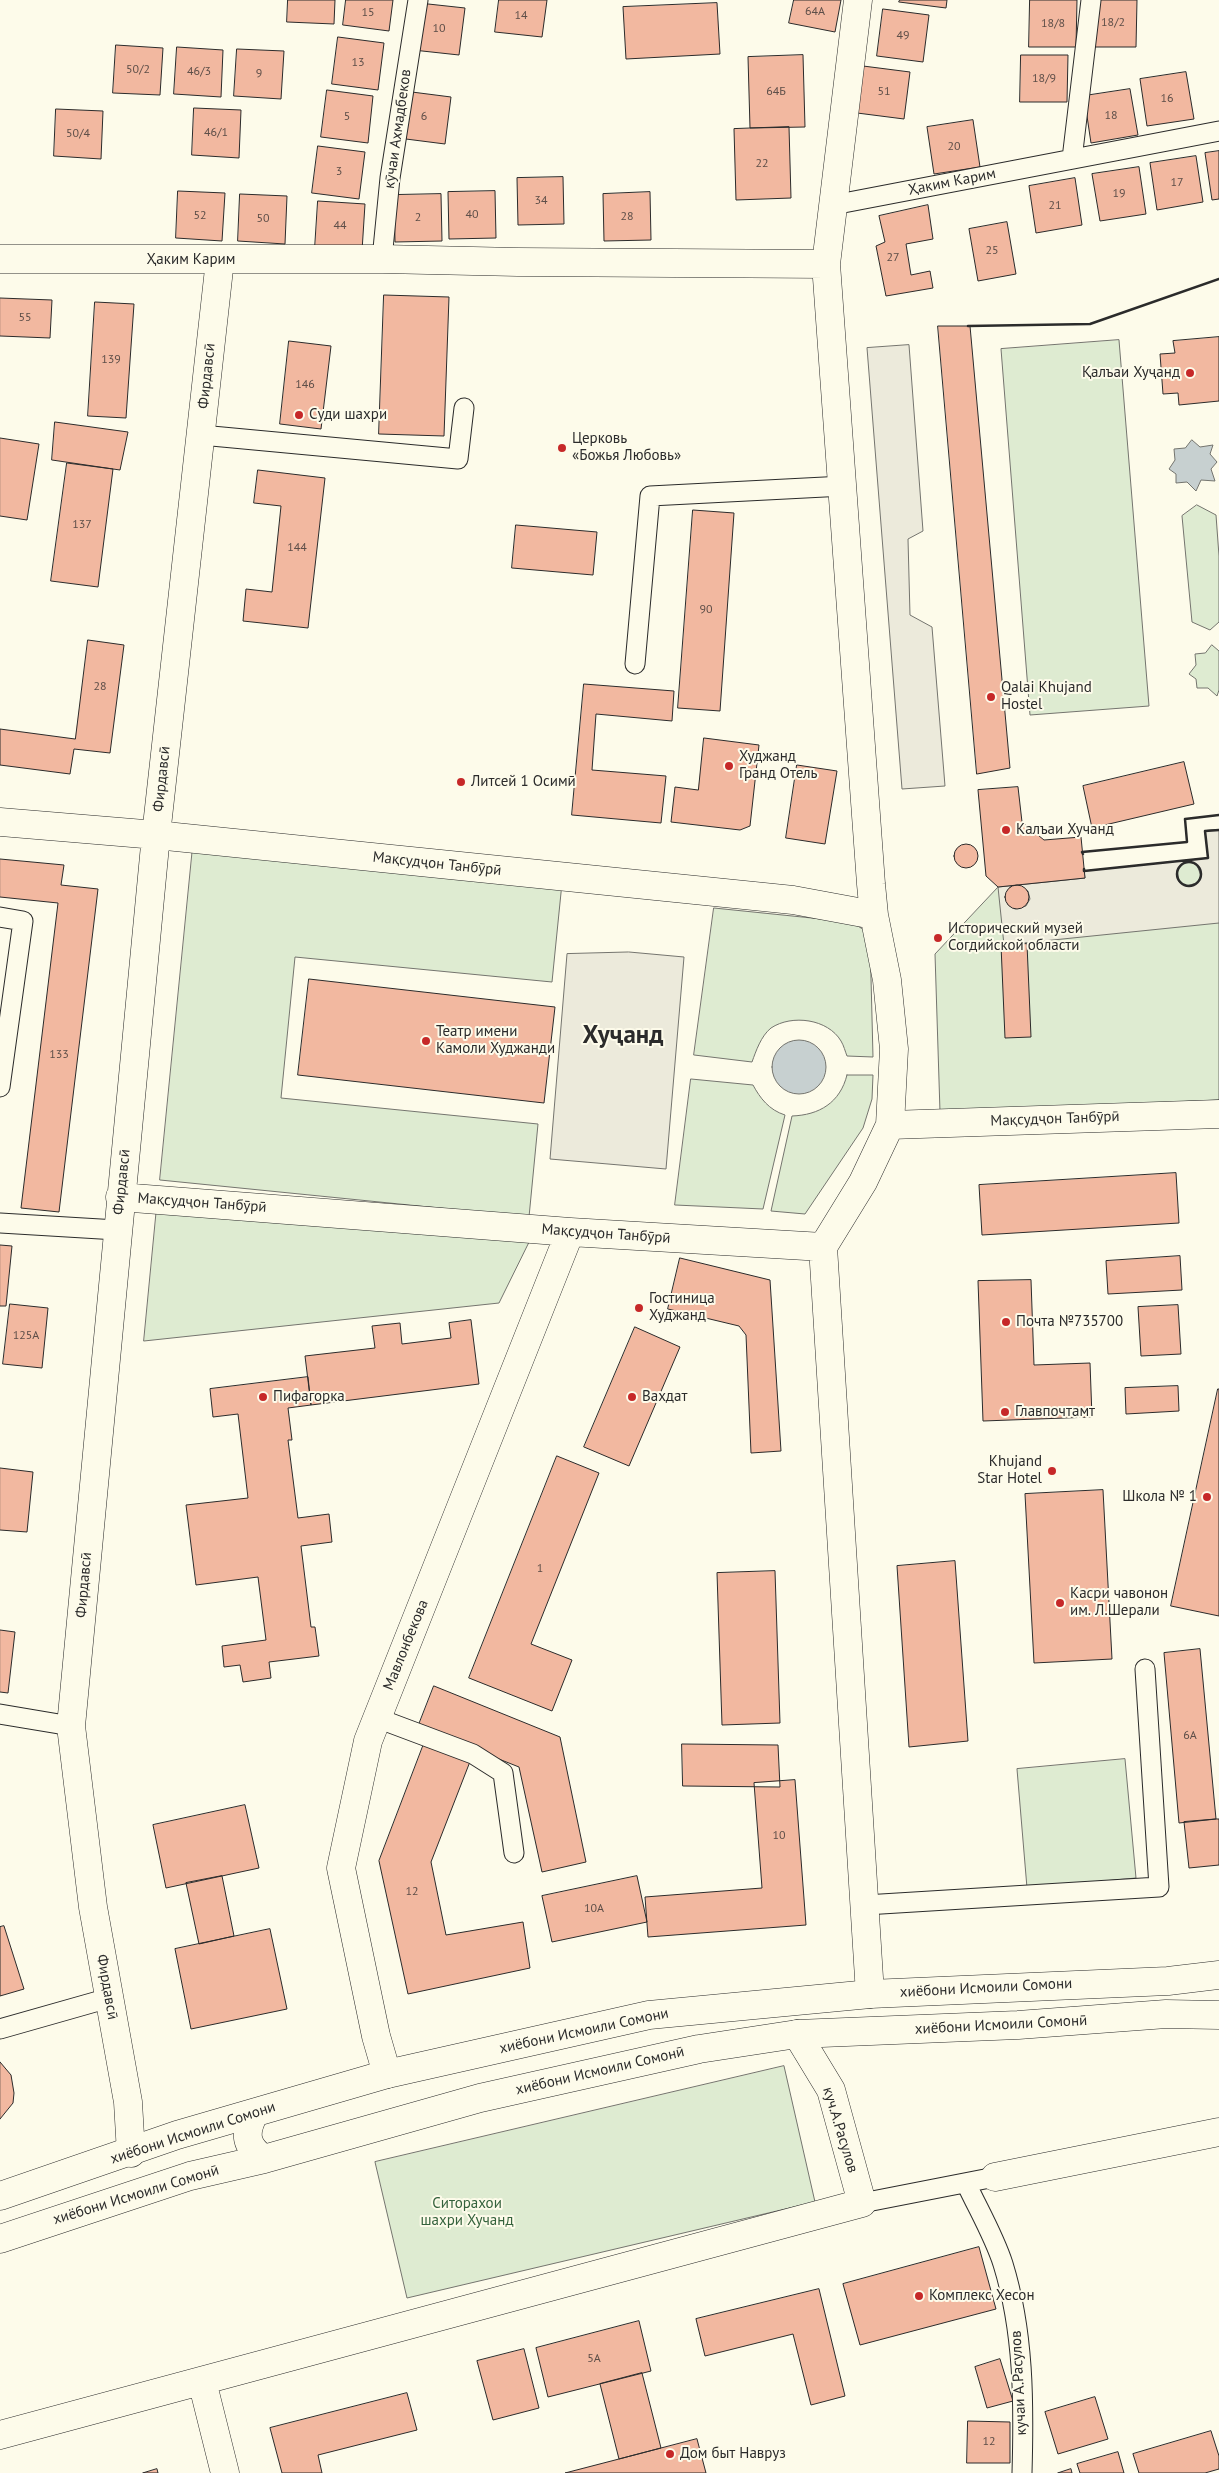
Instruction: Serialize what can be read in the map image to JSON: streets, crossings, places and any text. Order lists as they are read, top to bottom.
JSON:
{
  "streets": {
    "street": [
      "кӯчаи Ахмадбеков",
      "Ҳаким Карим",
      "Фирдавсӣ",
      "Мақсудҷон Танбӯрӣ",
      "Мавлонбекова",
      "хиёбони Исмоили Сомони",
      "хиёбони Исмоили Сомонӣ",
      "куч.А.Расулов",
      "кучаи А.Расулов"
    ]
  },
  "crossings": [
    ["кӯчаи Ахмадбеков", "Ҳаким Карим"],
    ["Ҳаким Карим", "Фирдавсӣ"],
    ["Фирдавсӣ", "Мақсудҷон Танбӯрӣ"],
    ["Фирдавсӣ", "хиёбони Исмоили Сомони"],
    ["Мақсудҷон Танбӯрӣ", "Мавлонбекова"],
    ["Мавлонбекова", "хиёбони Исмоили Сомони"],
    ["хиёбони Исмоили Сомонӣ", "куч.А.Расулов"]
  ],
  "districts": ["Хуҷанд"],
  "parks": ["Ситорахои шахри Хучанд"],
  "places": [
    "Қалъаи Хуҷанд",
    "Суди шахри",
    "Церковь «Божья Любовь»",
    "Qalai Khujand Hostel",
    "Худжанд Гранд Отель",
    "Литсей 1 Осимӣ",
    "Калъаи Хучанд",
    "Исторический музей Согдийской области",
    "Театр имени Камоли Худжанди",
    "Гостиница Худжанд",
    "Почта №735700",
    "Пифагорка",
    "Вахдат",
    "Главпочтамт",
    "Khujand Star Hotel",
    "Школа № 1",
    "Касри чавонон им. Л.Шерали",
    "Комплекс Хесон",
    "Дом быт Навруз"
  ],
  "house_numbers": [
    "64А",
    "15",
    "14",
    "18/2",
    "18/8",
    "10",
    "49",
    "13",
    "50/2",
    "46/3",
    "9",
    "18/9",
    "64Б",
    "51",
    "16",
    "18",
    "5",
    "6",
    "46/1",
    "50/4",
    "20",
    "22",
    "3",
    "17",
    "19",
    "34",
    "21",
    "40",
    "52",
    "28",
    "2",
    "50",
    "44",
    "25",
    "27",
    "55",
    "139",
    "146",
    "137",
    "144",
    "90",
    "28",
    "133",
    "125А",
    "1",
    "6А",
    "10",
    "12",
    "10А",
    "5А",
    "12"
  ]
}
